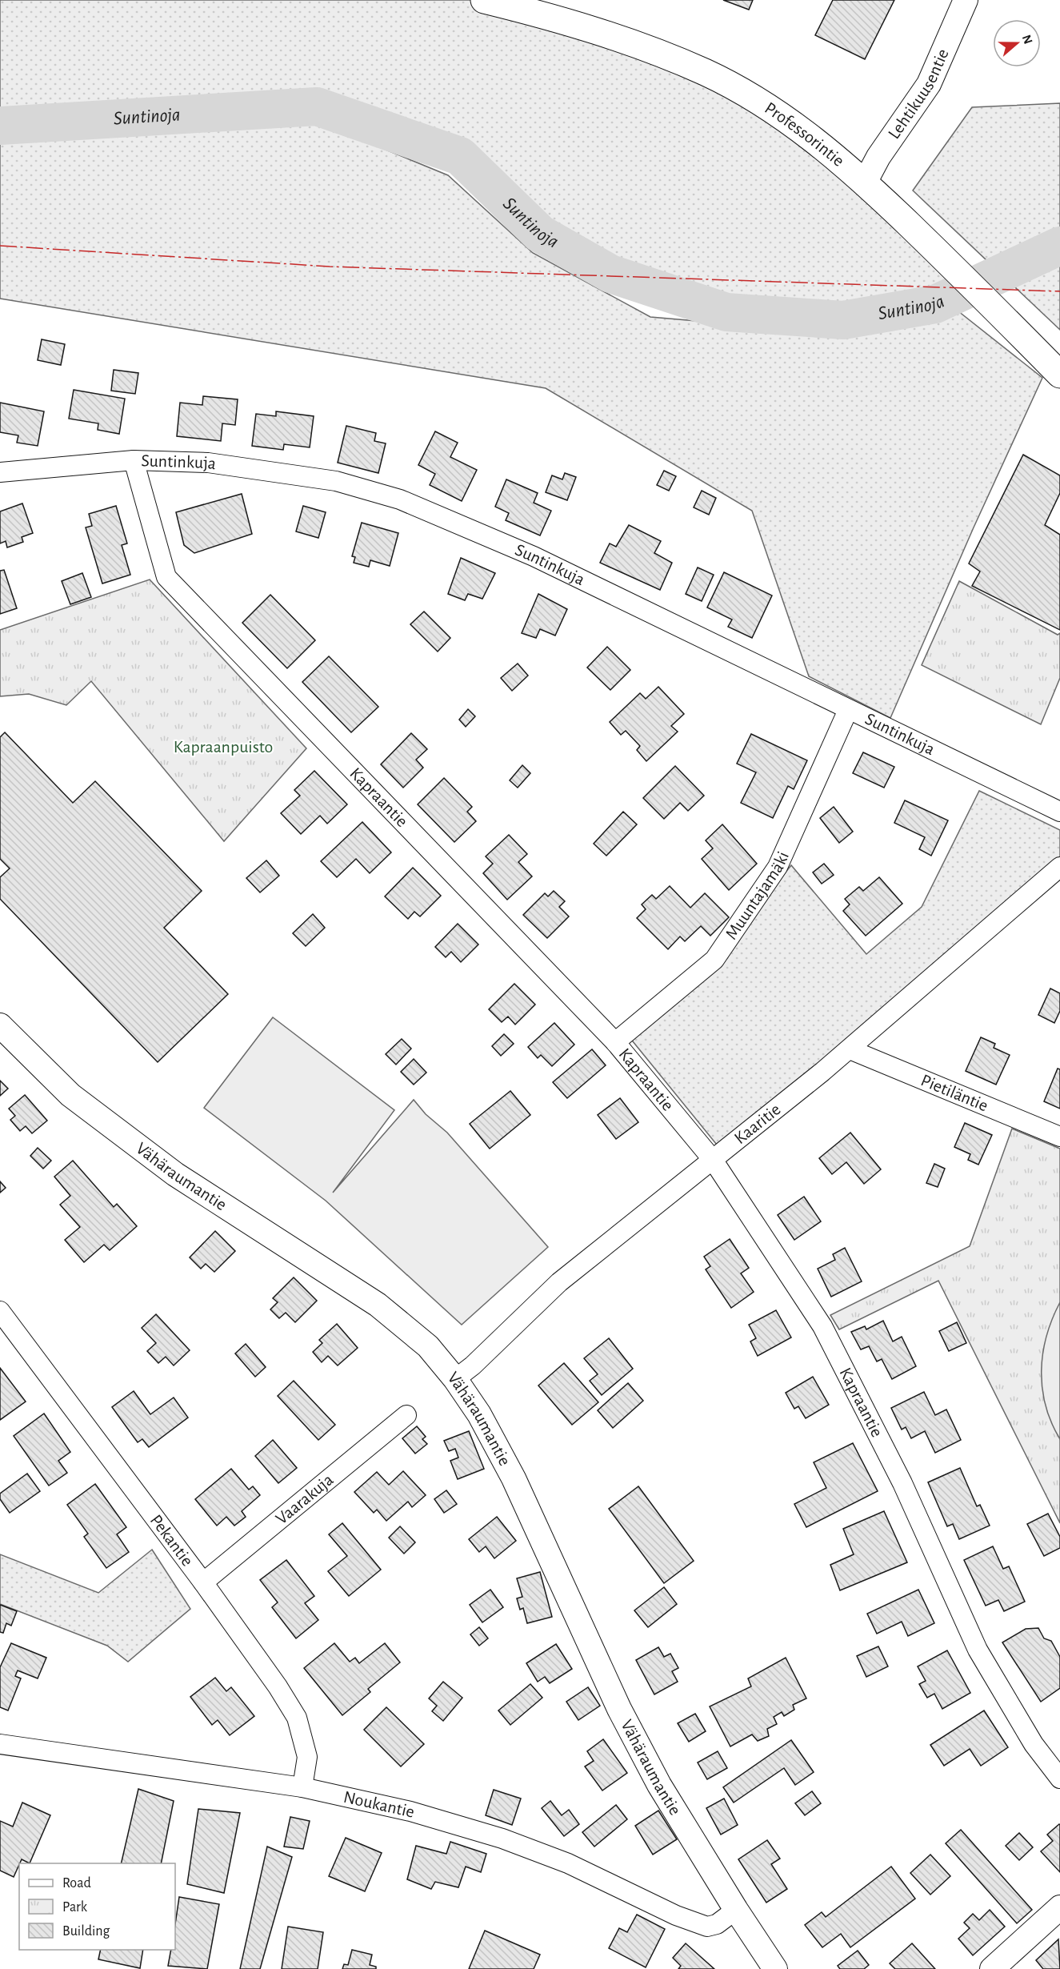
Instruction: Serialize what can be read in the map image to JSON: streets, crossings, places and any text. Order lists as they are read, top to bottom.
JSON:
{
  "streets": {
    "main road": ["Professorintie"],
    "street": [
      "Lehtikuusentie",
      "Suntinkuja",
      "Kapraantie",
      "Muuntajamäki",
      "Pietiläntie",
      "Kaaritie",
      "Vähäraumantie",
      "Vaarakuja",
      "Pekantie",
      "Noukantie"
    ]
  },
  "crossings": [
    ["Lehtikuusentie", "Professorintie"],
    ["Suntinkuja", "Kapraantie"],
    ["Suntinkuja", "Muuntajamäki"],
    ["Kapraantie", "Muuntajamäki"],
    ["Kapraantie", "Kaaritie"],
    ["Pietiläntie", "Kaaritie"],
    ["Kaaritie", "Vähäraumantie"],
    ["Vähäraumantie", "Noukantie"],
    ["Vaarakuja", "Pekantie"],
    ["Pekantie", "Noukantie"]
  ],
  "water": ["Suntinoja"],
  "parks": ["Kapraanpuisto"],
  "legend": ["Road", "Park", "Building"],
  "north": "right"
}
